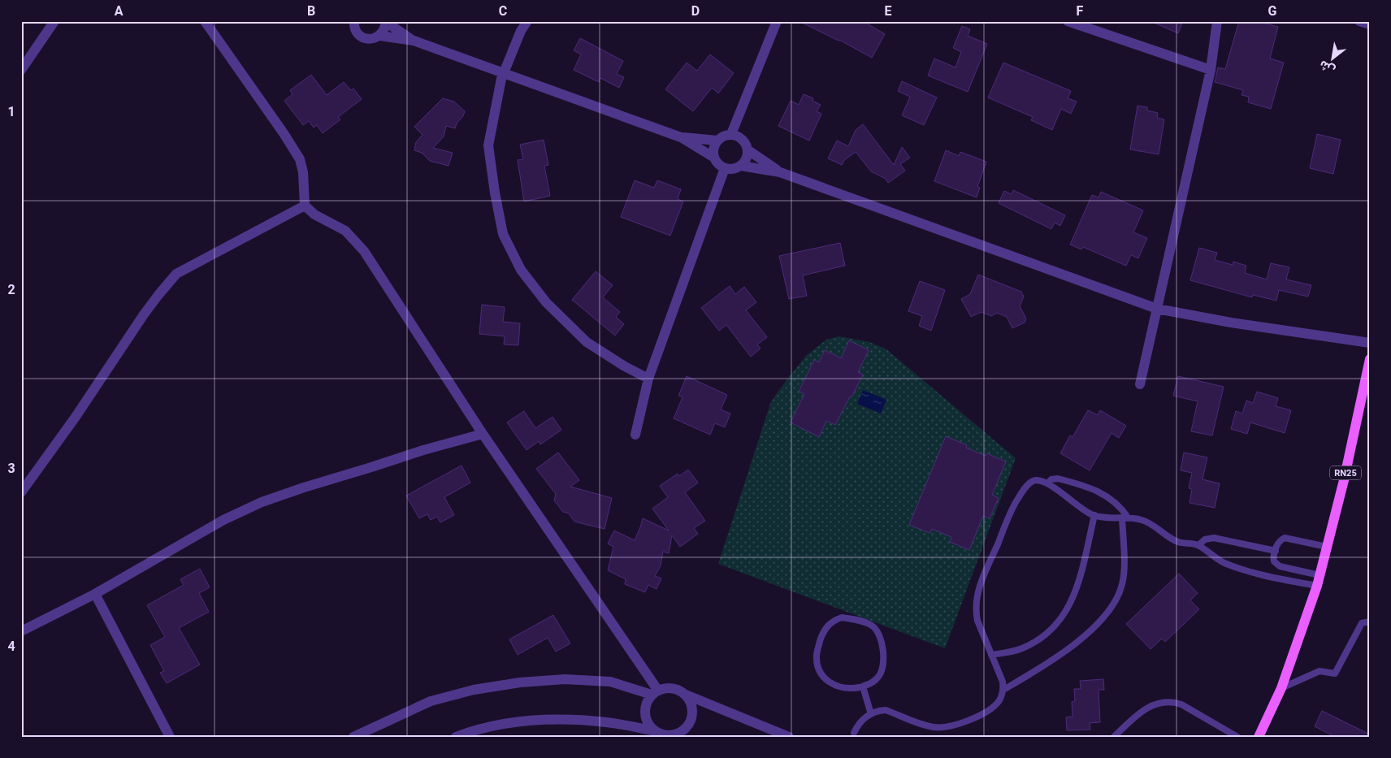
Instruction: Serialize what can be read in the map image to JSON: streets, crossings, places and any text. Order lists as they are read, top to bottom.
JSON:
{
  "streets": {
    "main road": ["RN25"]
  },
  "north": "bottom left",
  "grid": {
    "columns": [
      "A",
      "B",
      "C",
      "D",
      "E",
      "F",
      "G"
    ],
    "rows": [
      "1",
      "2",
      "3",
      "4"
    ]
  }
}
